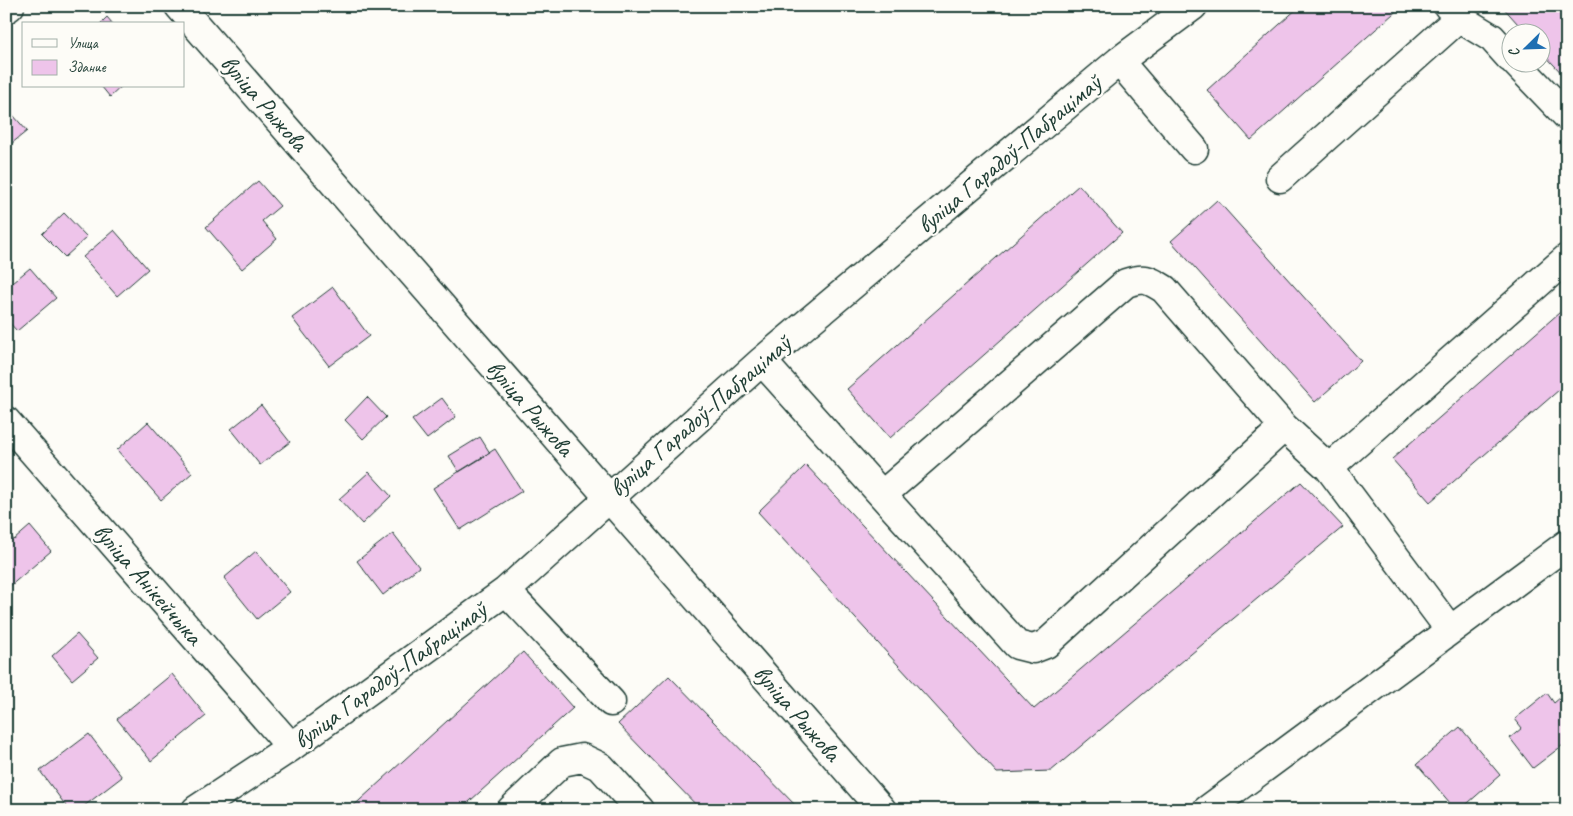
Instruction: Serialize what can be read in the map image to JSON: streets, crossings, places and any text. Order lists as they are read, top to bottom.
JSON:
{
  "streets": {
    "street": ["вуліца Рыжова", "вуліца Гарадоў-Пабрацімаў", "вуліца Анікейчыка"]
  },
  "crossings": [
    ["вуліца Рыжова", "вуліца Гарадоў-Пабрацімаў"],
    ["вуліца Гарадоў-Пабрацімаў", "вуліца Анікейчыка"]
  ],
  "legend": ["Улица", "Здание"],
  "north": "bottom left"
}
